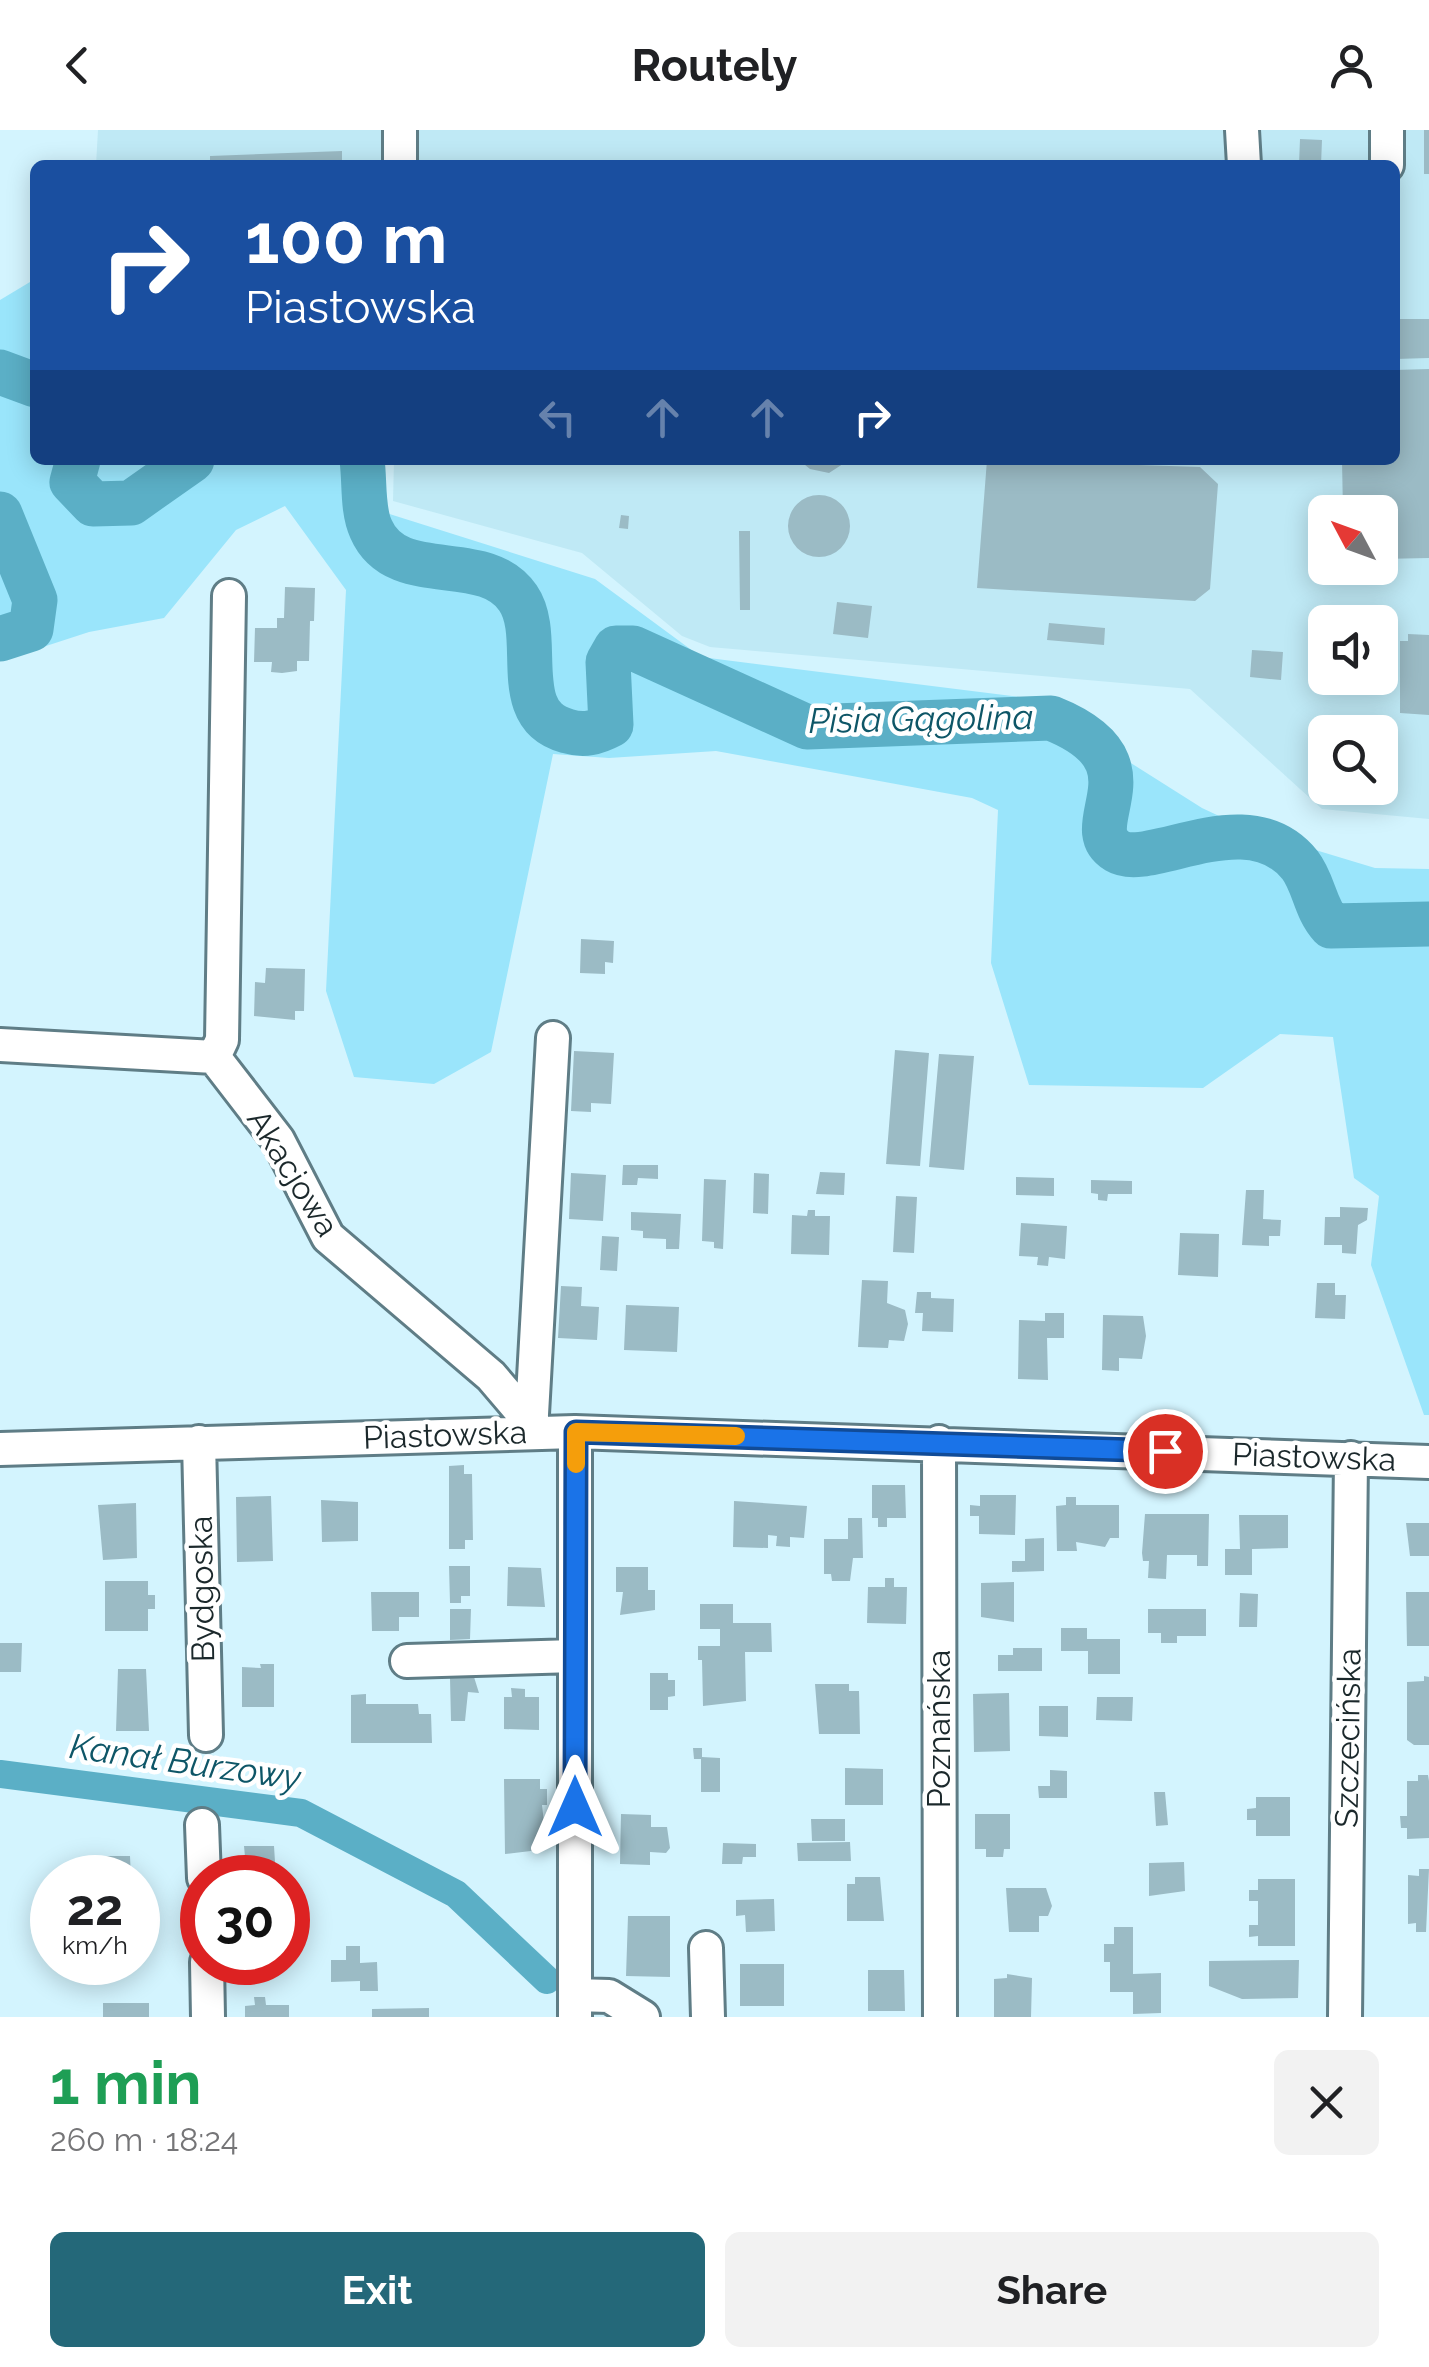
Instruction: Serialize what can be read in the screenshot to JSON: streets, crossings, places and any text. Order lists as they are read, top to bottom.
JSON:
{
  "streets": {
    "street": [
      "Akacjowa",
      "Piastowska",
      "Bydgoska",
      "Poznańska",
      "Szczecińska"
    ]
  },
  "crossings": [
    ["Akacjowa", "Piastowska"],
    ["Piastowska", "Bydgoska"],
    ["Piastowska", "Poznańska"],
    ["Piastowska", "Szczecińska"]
  ],
  "water": ["Pisia Gągolina", "Kanał Burzowy"],
  "north": "top left",
  "page": {
    "header": "Routely",
    "turn": ["100 m", "Piastowska"],
    "speed": "22 km/h",
    "limit": "30",
    "heading": ["1 min", "260 m · 18:24"],
    "buttons": ["Exit", "Share"]
  }
}
